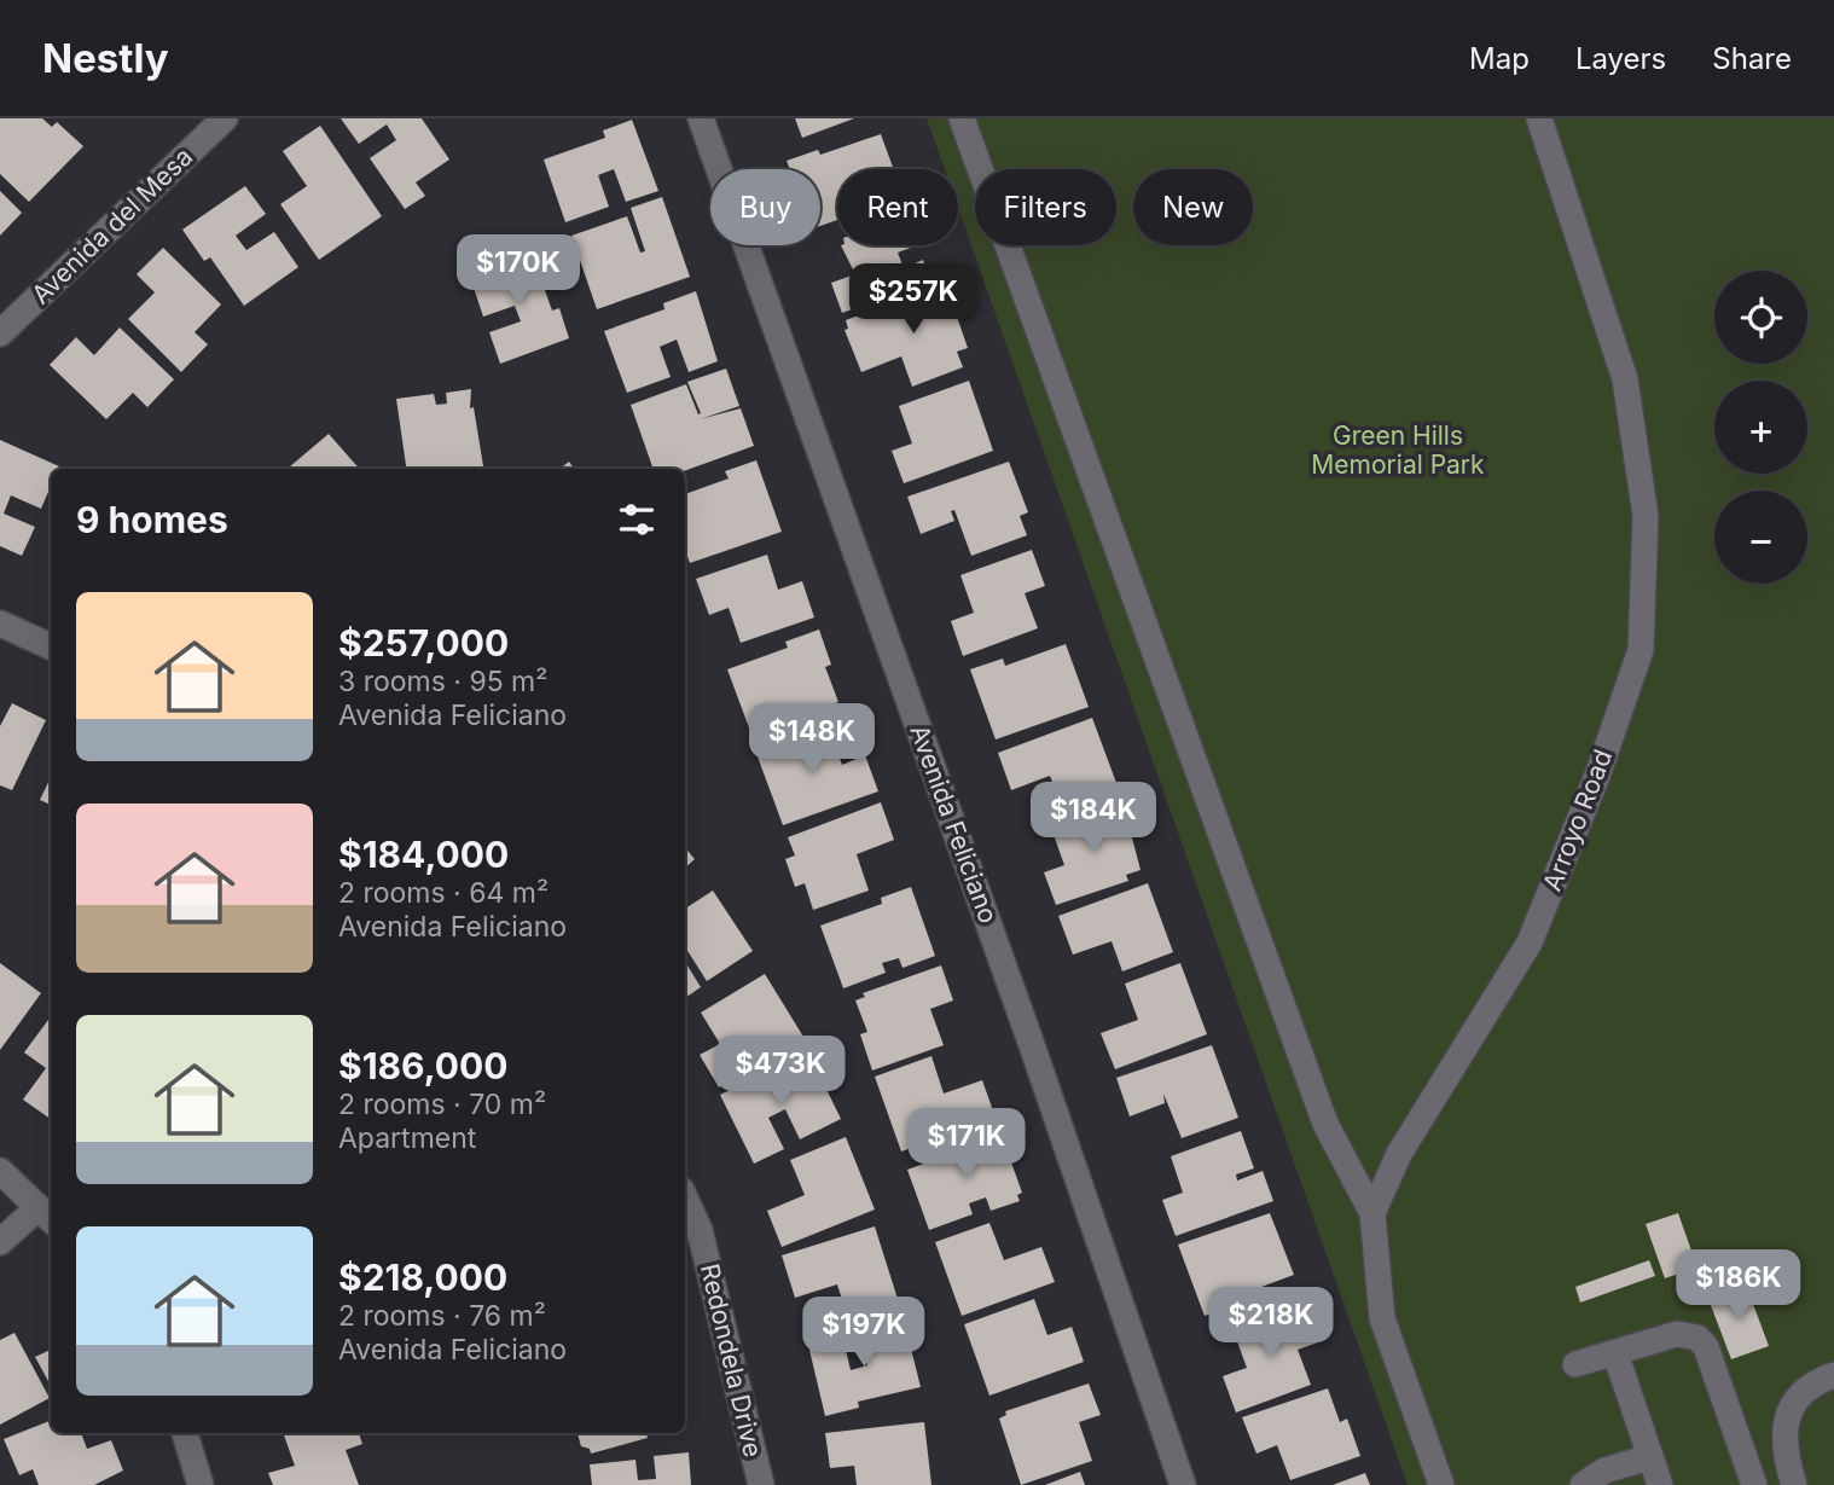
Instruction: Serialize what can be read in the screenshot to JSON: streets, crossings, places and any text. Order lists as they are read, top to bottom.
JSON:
{
  "streets": {
    "street": [
      "Avenida del Mesa",
      "Arroyo Road",
      "Avenida Feliciano",
      "Redondela Drive"
    ]
  },
  "parks": ["Green Hills Memorial Park"],
  "page": {
    "header": "Nestly",
    "nav": ["Map", "Layers", "Share"],
    "chip": [
      "Buy",
      "Rent",
      "Filters",
      "New"
    ],
    "price": [
      "$170K",
      "$257K",
      "$148K",
      "$184K",
      "$473K",
      "$171K",
      "$186K",
      "$218K",
      "$197K"
    ],
    "map_buttons": ["+", "−"],
    "heading": "9 homes",
    "list": [
      {
        "name": "$257,000",
        "note": "3 rooms · 95 m² · Avenida Feliciano"
      },
      {
        "name": "$184,000",
        "note": "2 rooms · 64 m² · Avenida Feliciano"
      },
      {
        "name": "$186,000",
        "note": "2 rooms · 70 m² · Apartment"
      },
      {
        "name": "$218,000",
        "note": "2 rooms · 76 m² · Avenida Feliciano"
      }
    ]
  }
}
